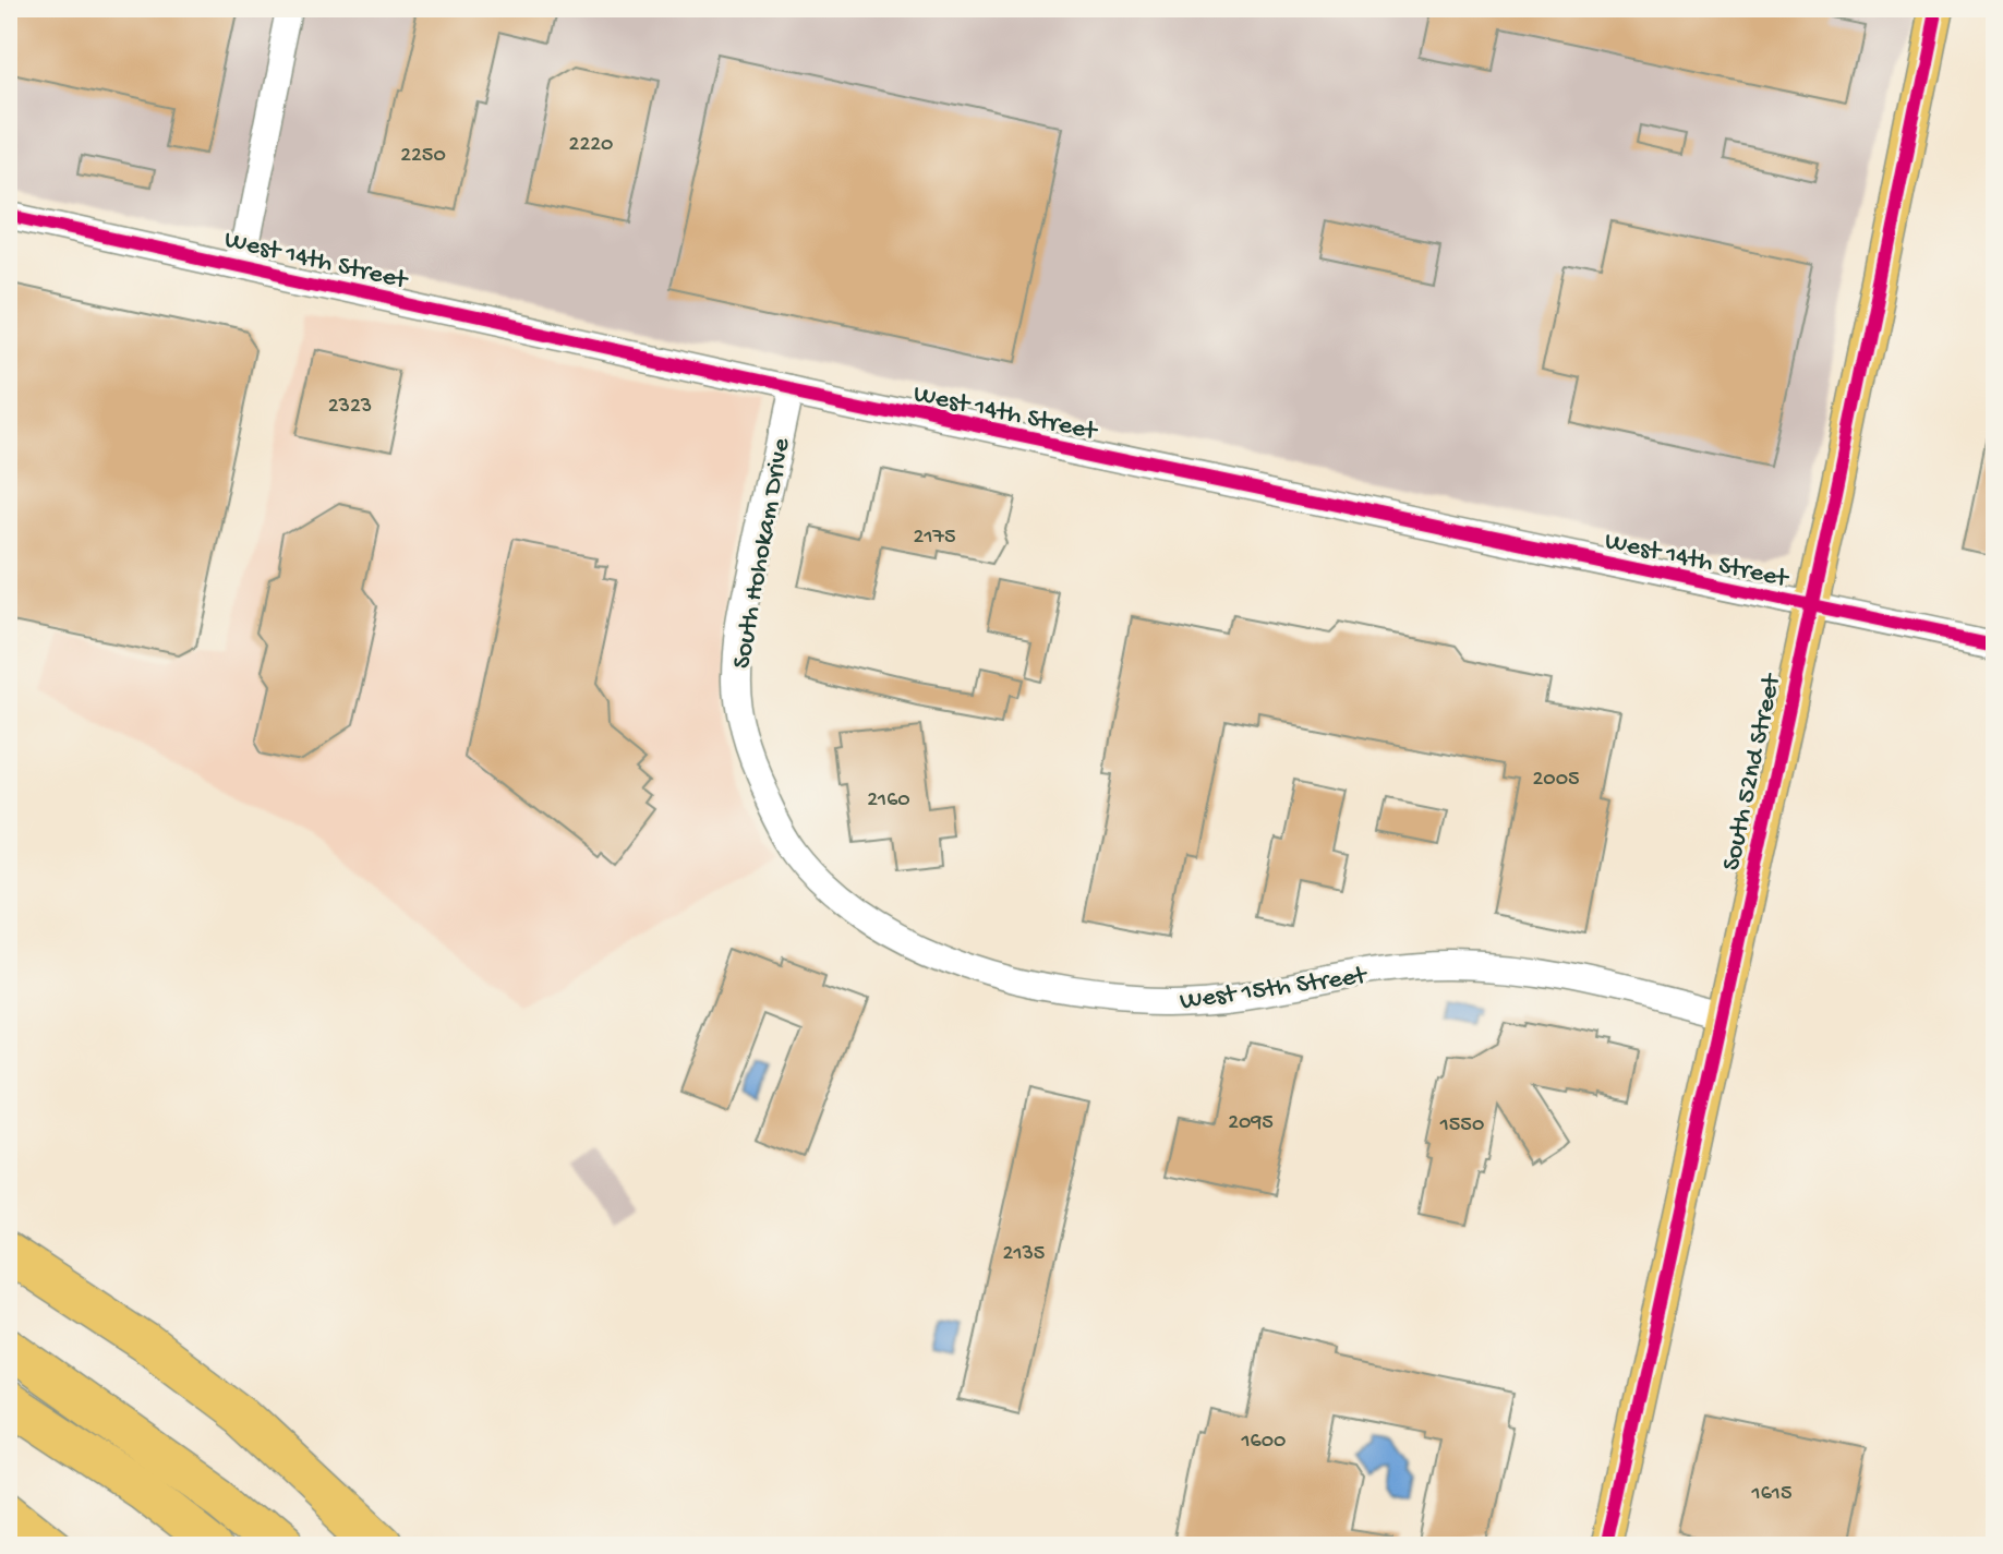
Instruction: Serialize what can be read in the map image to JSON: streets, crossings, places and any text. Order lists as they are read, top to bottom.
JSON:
{
  "streets": {
    "main road": ["South 52nd Street"],
    "street": ["West 14th Street", "South Hohokam Drive", "West 15th Street"]
  },
  "crossings": [
    ["West 14th Street", "South Hohokam Drive"],
    ["West 14th Street", "South 52nd Street"],
    ["South Hohokam Drive", "West 15th Street"],
    ["South 52nd Street", "West 15th Street"]
  ],
  "house_numbers": [
    "2220",
    "2250",
    "2323",
    "2175",
    "2005",
    "2160",
    "2095",
    "1550",
    "2135",
    "1600",
    "1615"
  ]
}
